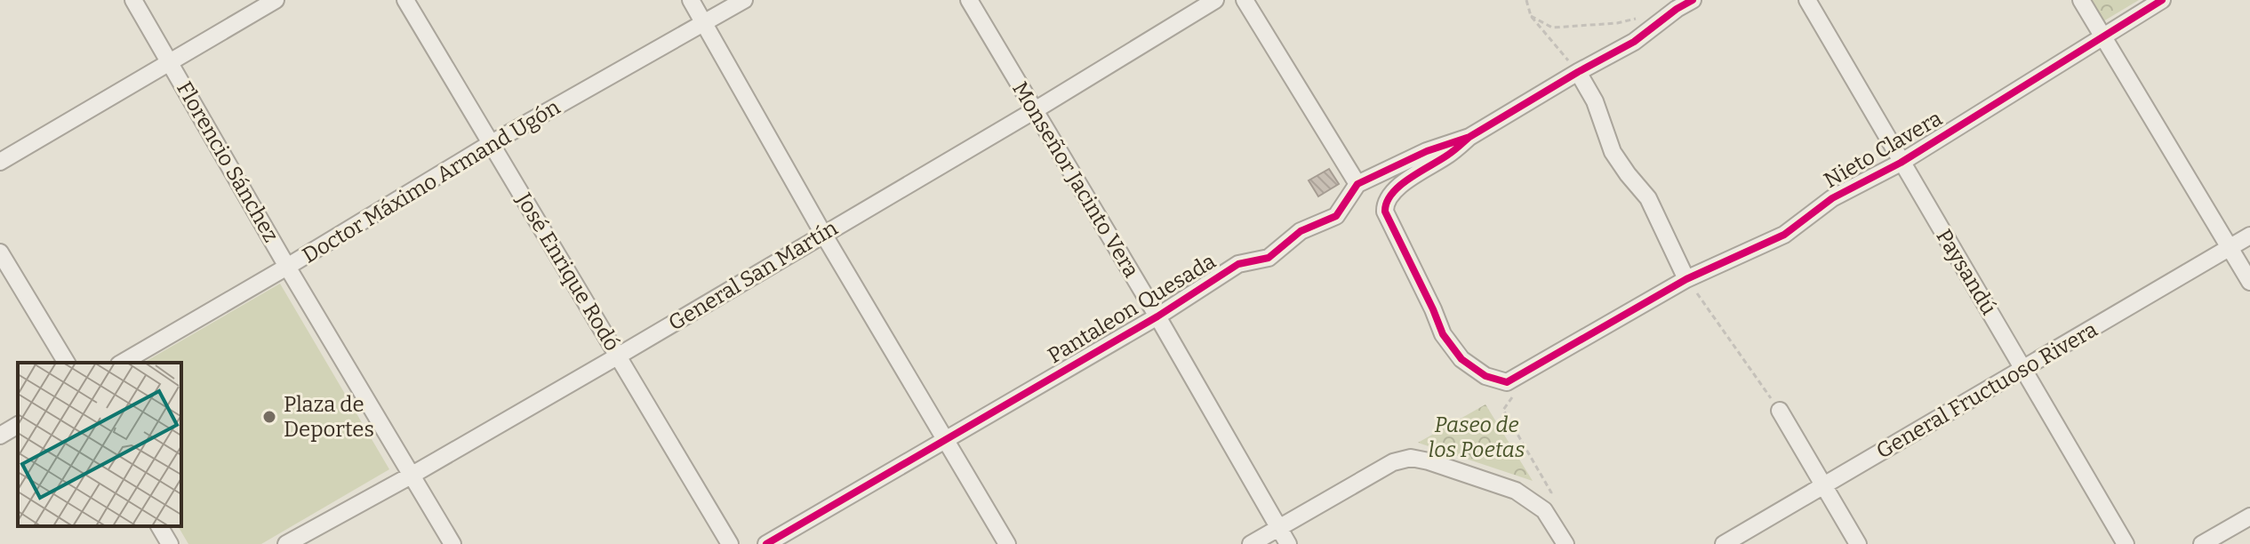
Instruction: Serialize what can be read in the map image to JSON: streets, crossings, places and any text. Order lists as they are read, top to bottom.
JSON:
{
  "streets": {
    "street": [
      "Nieto Clavera",
      "Florencio Sánchez",
      "Monseñor Jacinto Vera",
      "Doctor Máximo Armand Ugón",
      "José Enrique Rodó",
      "Paysandú",
      "General San Martín",
      "Pantaleon Quesada",
      "General Fructuoso Rivera"
    ]
  },
  "crossings": [
    ["Nieto Clavera", "Paysandú"],
    ["Florencio Sánchez", "Doctor Máximo Armand Ugón"],
    ["Florencio Sánchez", "General San Martín"],
    ["Monseñor Jacinto Vera", "General San Martín"],
    ["Monseñor Jacinto Vera", "Pantaleon Quesada"],
    ["Doctor Máximo Armand Ugón", "José Enrique Rodó"],
    ["José Enrique Rodó", "General San Martín"],
    ["Paysandú", "General Fructuoso Rivera"]
  ],
  "parks": ["Paseo de los Poetas"],
  "places": ["Plaza de Deportes"]
}
